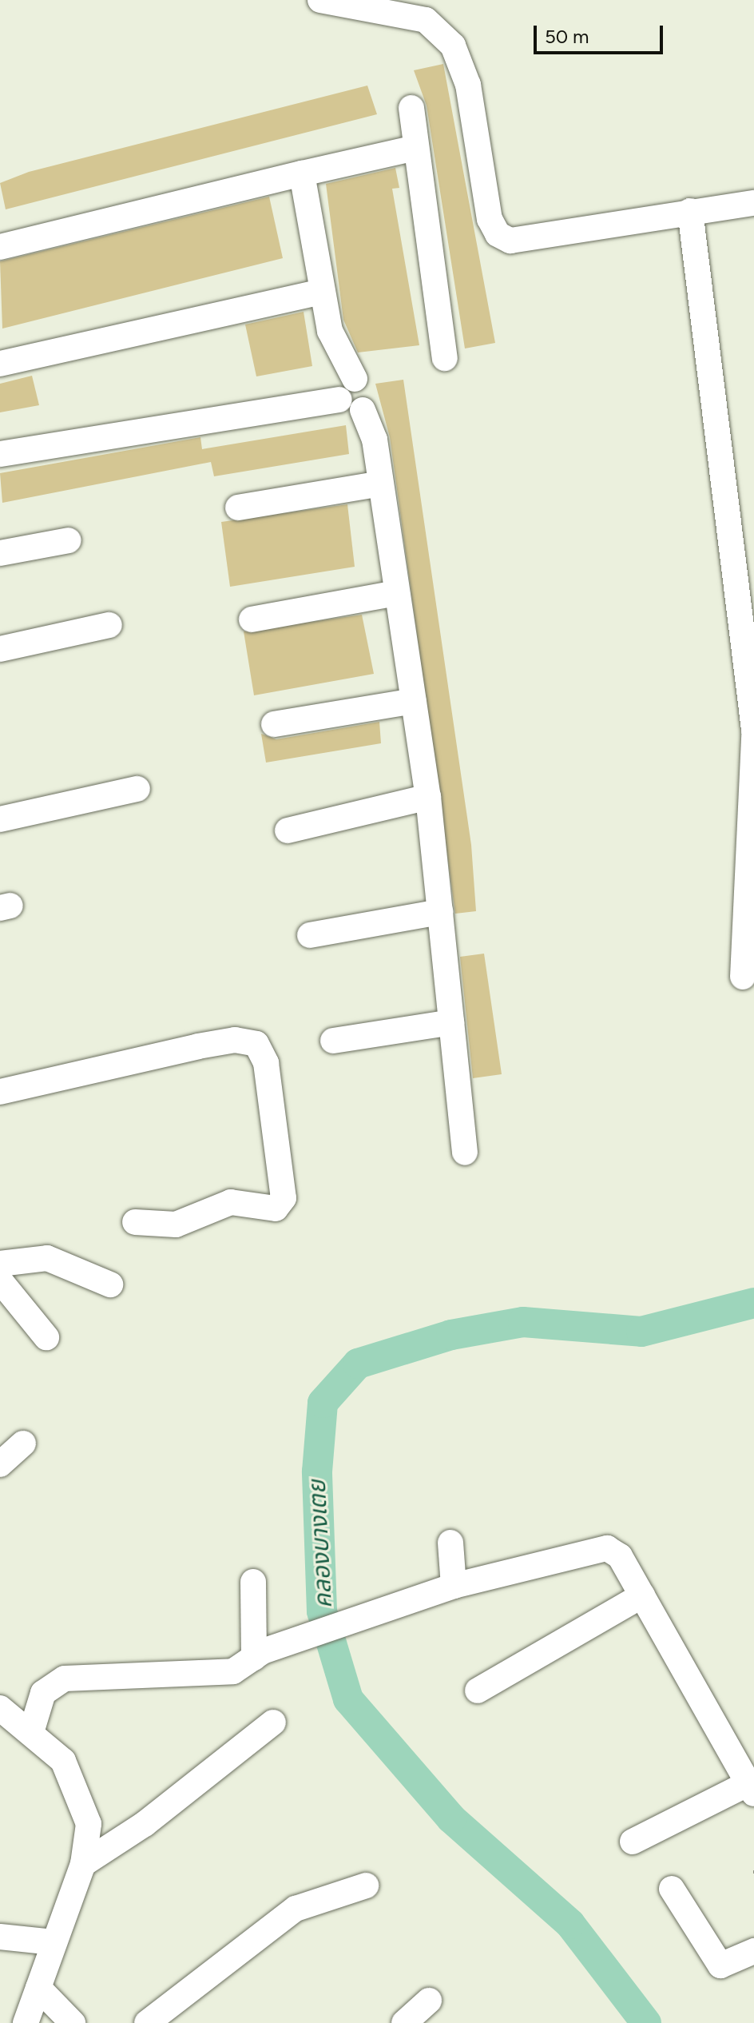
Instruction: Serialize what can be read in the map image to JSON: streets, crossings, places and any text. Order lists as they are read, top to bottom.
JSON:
{
  "water": ["คลองบางเตย"],
  "scale_bar": "50 m"
}
